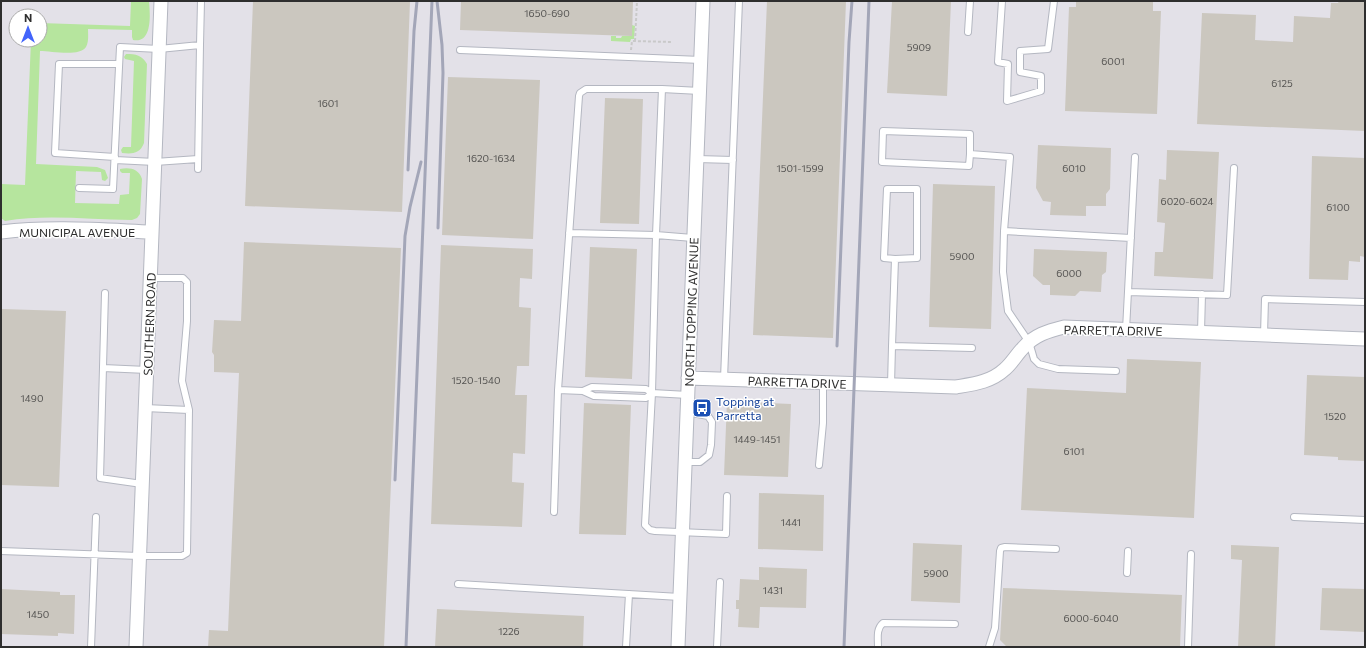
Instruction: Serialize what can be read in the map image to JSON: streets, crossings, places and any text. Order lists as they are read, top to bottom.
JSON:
{
  "streets": {
    "street": [
      "MUNICIPAL AVENUE",
      "NORTH TOPPING AVENUE",
      "SOUTHERN ROAD",
      "PARRETTA DRIVE"
    ]
  },
  "crossings": [
    ["MUNICIPAL AVENUE", "SOUTHERN ROAD"],
    ["NORTH TOPPING AVENUE", "PARRETTA DRIVE"]
  ],
  "places": {
    "bus stop": ["Topping at Parretta"]
  },
  "house_numbers": [
    "1650-690",
    "5909",
    "6001",
    "6125",
    "1601",
    "1620-1634",
    "1501-1599",
    "6010",
    "6020-6024",
    "6100",
    "5900",
    "6000",
    "1520-1540",
    "1490",
    "1520",
    "1449-1451",
    "6101",
    "1441",
    "5900",
    "1431",
    "1450",
    "6000-6040",
    "1226"
  ],
  "north": "top"
}
